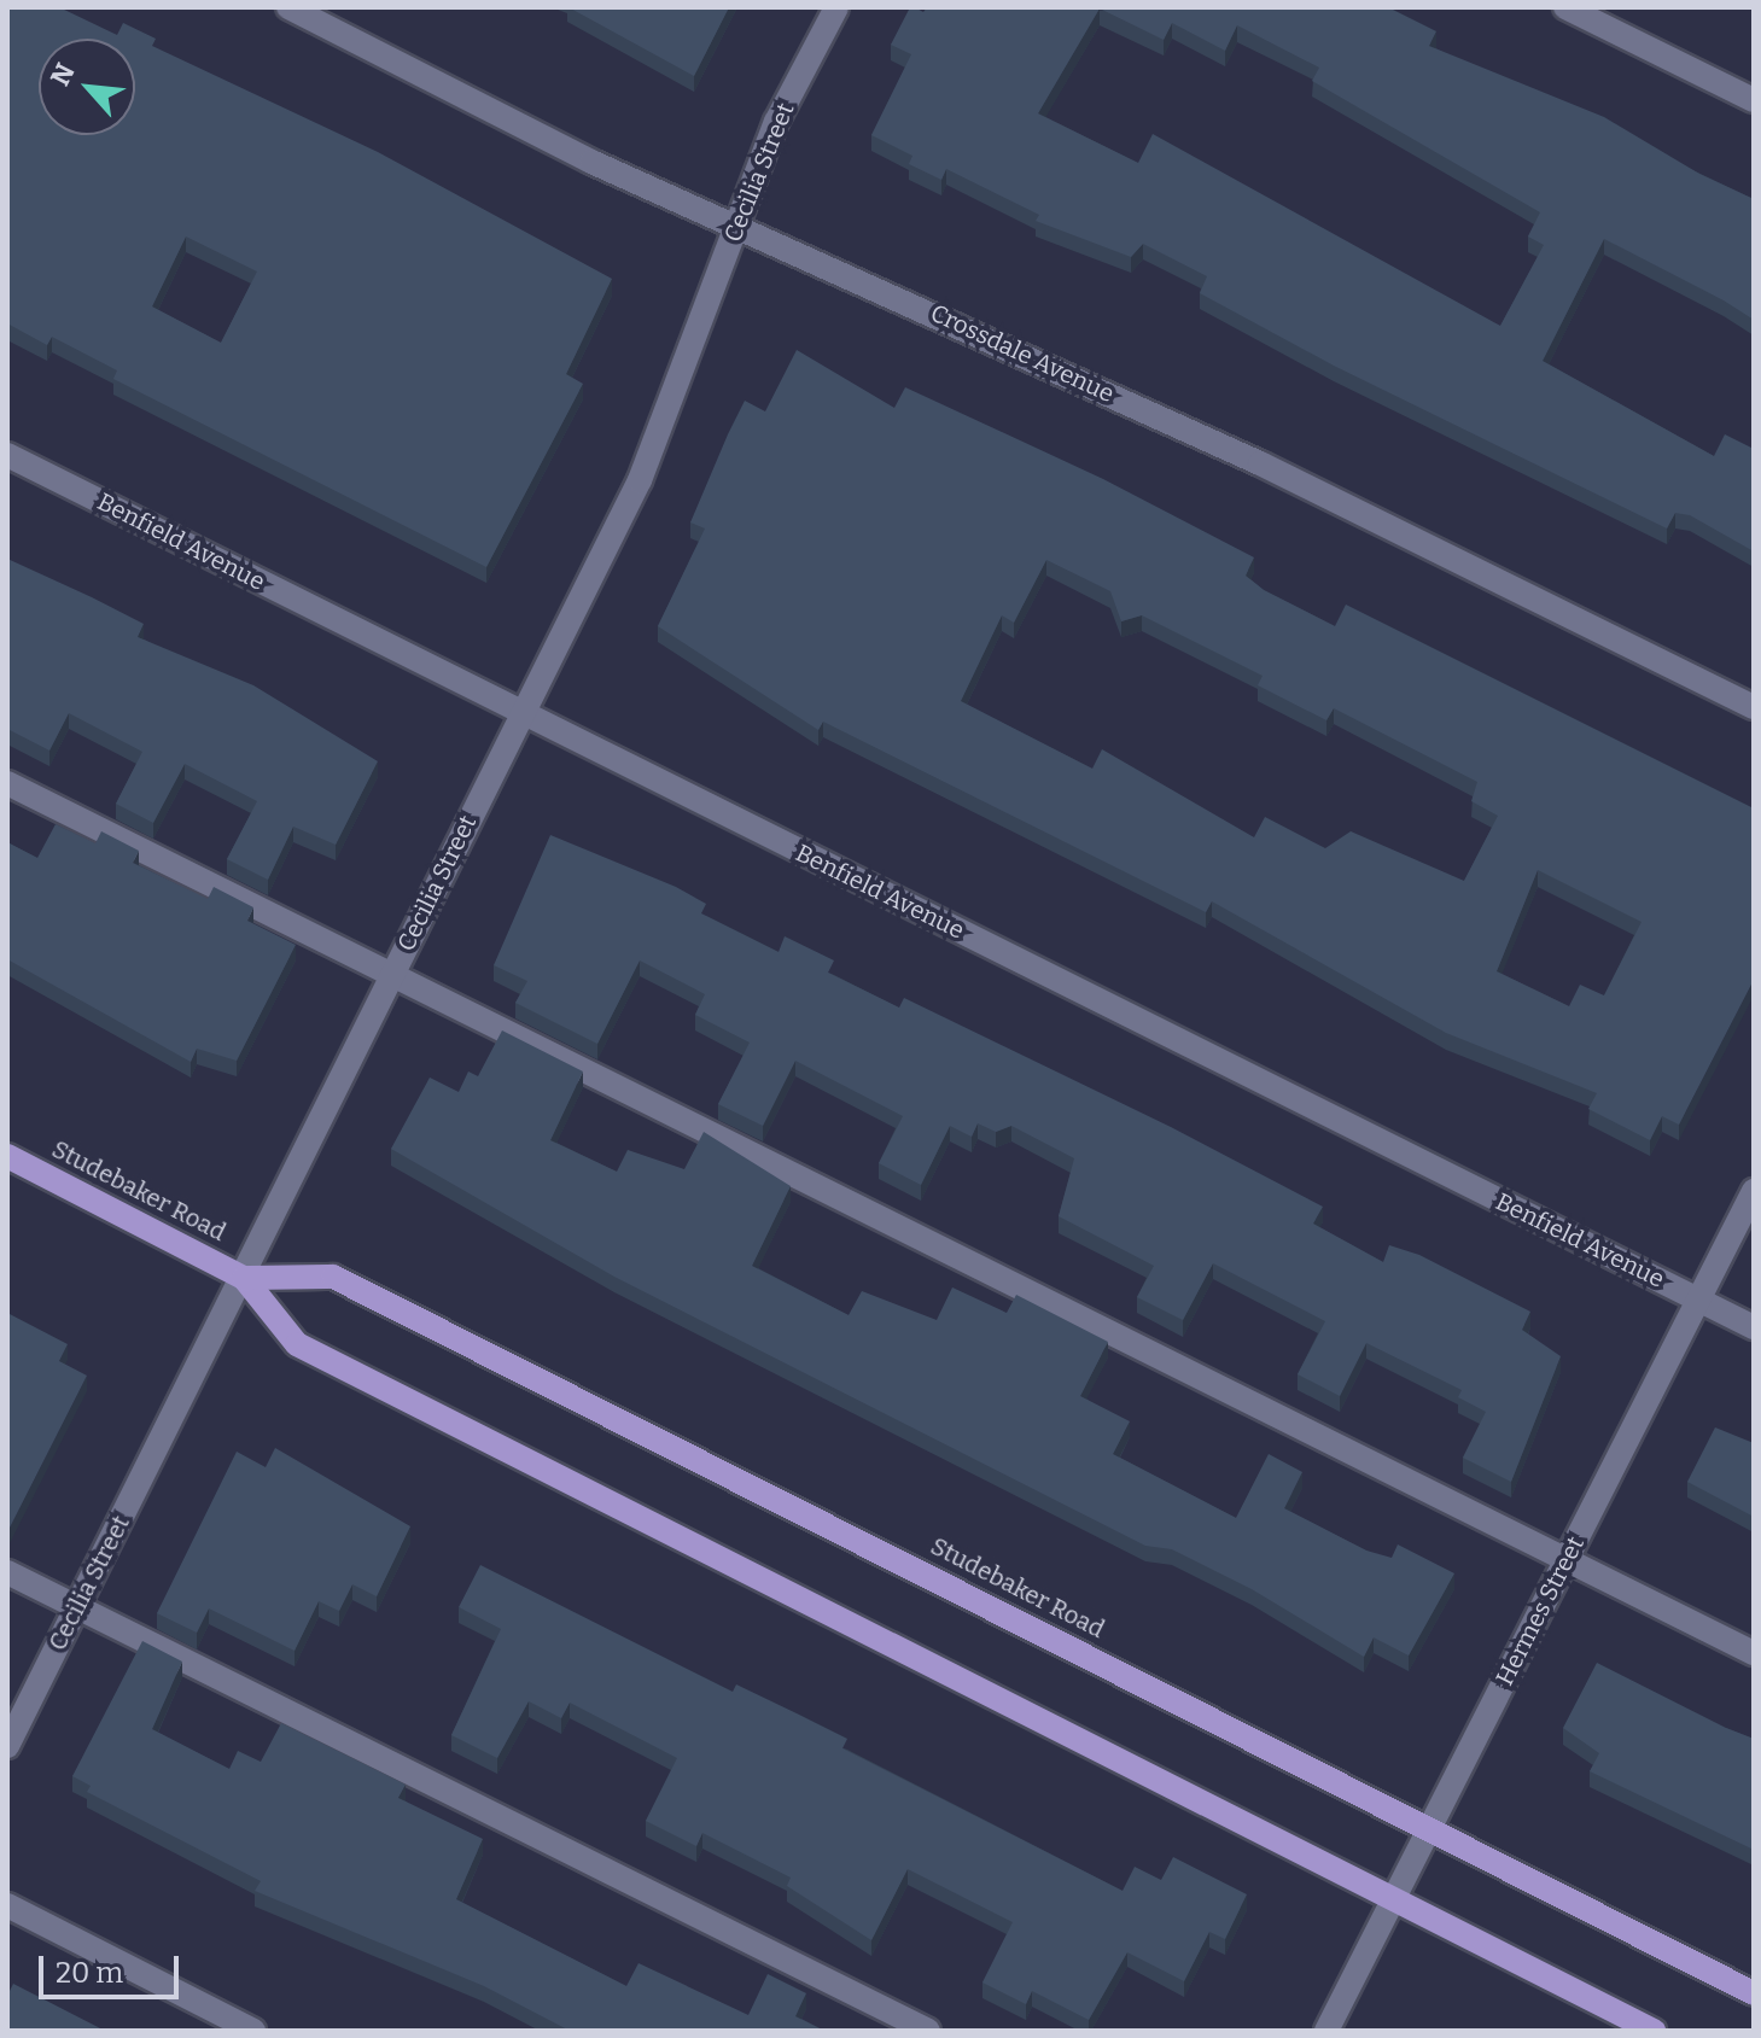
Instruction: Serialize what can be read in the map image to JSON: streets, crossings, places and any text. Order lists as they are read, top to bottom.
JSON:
{
  "streets": {
    "main road": ["Studebaker Road"],
    "street": [
      "Cecilia Street",
      "Crossdale Avenue",
      "Benfield Avenue",
      "Hermes Street"
    ]
  },
  "crossings": [
    ["Cecilia Street", "Crossdale Avenue"],
    ["Cecilia Street", "Benfield Avenue"],
    ["Cecilia Street", "Studebaker Road"],
    ["Benfield Avenue", "Hermes Street"],
    ["Studebaker Road", "Hermes Street"]
  ],
  "scale_bar": "20 m",
  "north": "top left"
}
